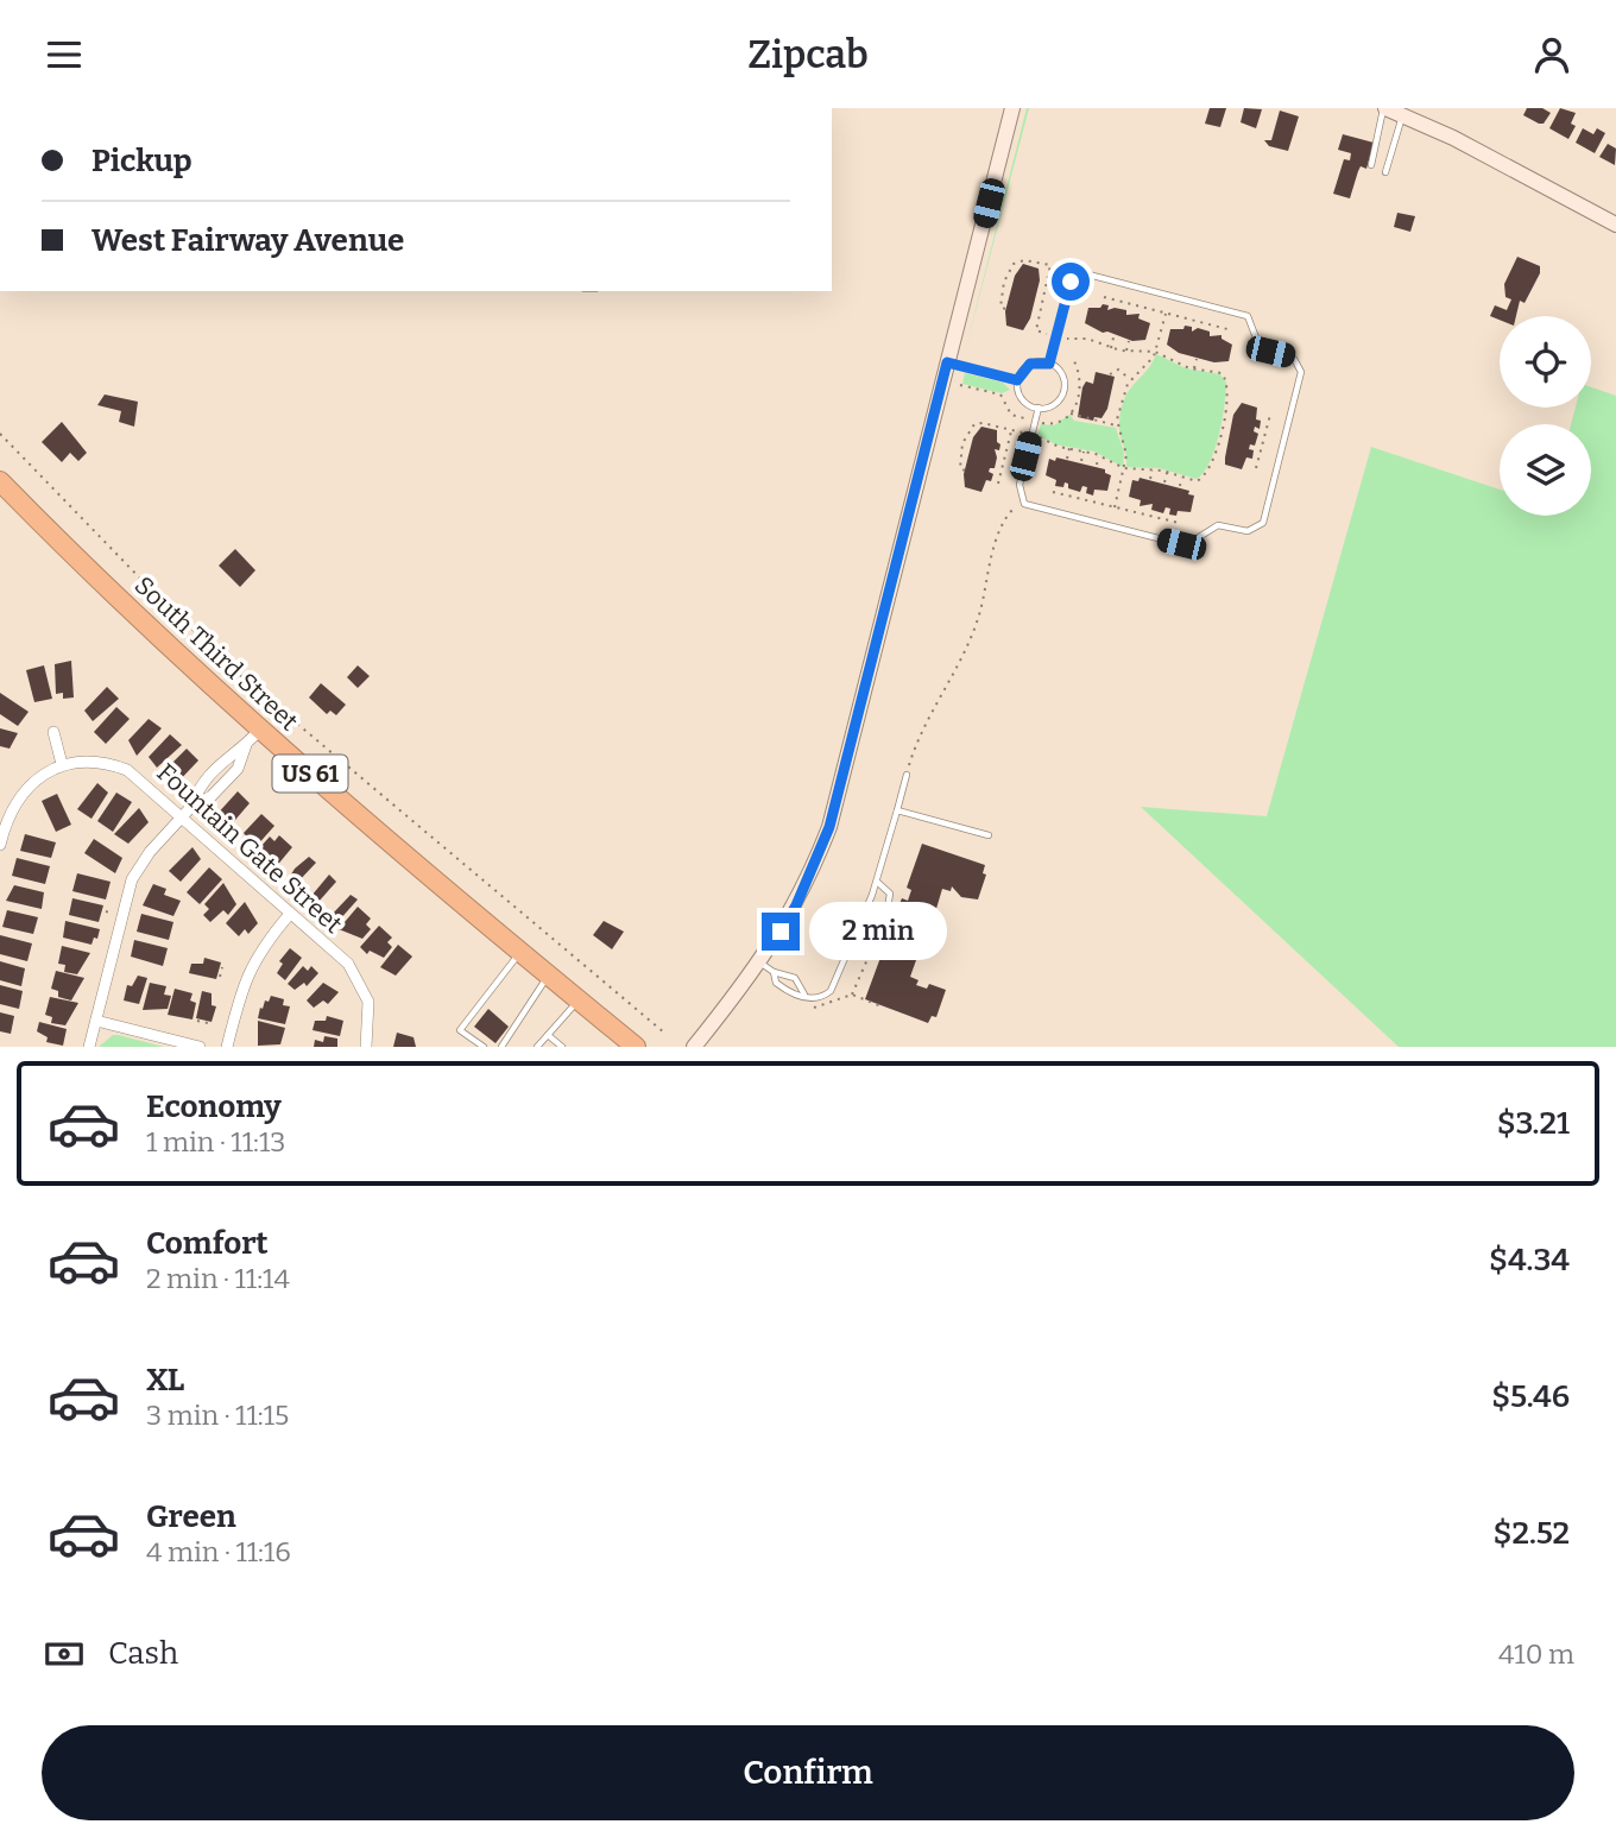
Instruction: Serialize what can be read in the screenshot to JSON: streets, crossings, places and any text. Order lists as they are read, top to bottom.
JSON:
{
  "streets": {
    "highway": ["South Third Street", "US 61"],
    "street": ["Fountain Gate Street"]
  },
  "page": {
    "header": "Zipcab",
    "banner": ["Pickup", "West Fairway Avenue"],
    "bubble": "2 min",
    "list": [
      {
        "name": "Economy",
        "note": "1 min · 11:13",
        "value": "$3.21"
      },
      {
        "name": "Comfort",
        "note": "2 min · 11:14",
        "value": "$4.34"
      },
      {
        "name": "XL",
        "note": "3 min · 11:15",
        "value": "$5.46"
      },
      {
        "name": "Green",
        "note": "4 min · 11:16",
        "value": "$2.52"
      }
    ],
    "pay": ["Cash", "410 m"],
    "buttons": "Confirm"
  }
}
